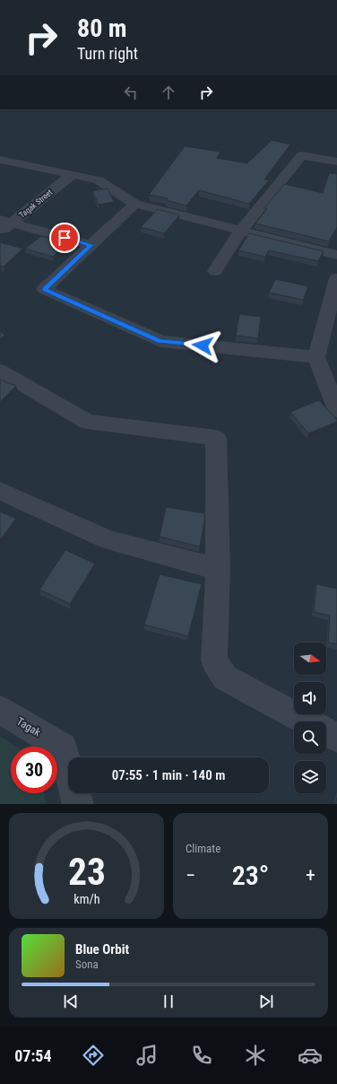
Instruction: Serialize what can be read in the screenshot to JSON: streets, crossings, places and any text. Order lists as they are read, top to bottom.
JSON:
{
  "streets": {
    "street": ["Tagak Street", "Tagak"]
  },
  "north": "right",
  "page": {
    "turn": ["80 m", "Turn right"],
    "limit": "30",
    "trip": "07:55 · 1 min · 140 m",
    "tile": "Climate",
    "heat": ["−", "23°", "+"],
    "song": ["Blue Orbit", "Sona"],
    "tabs": "07:54",
    "gauge": ["23", "km/h"]
  }
}
